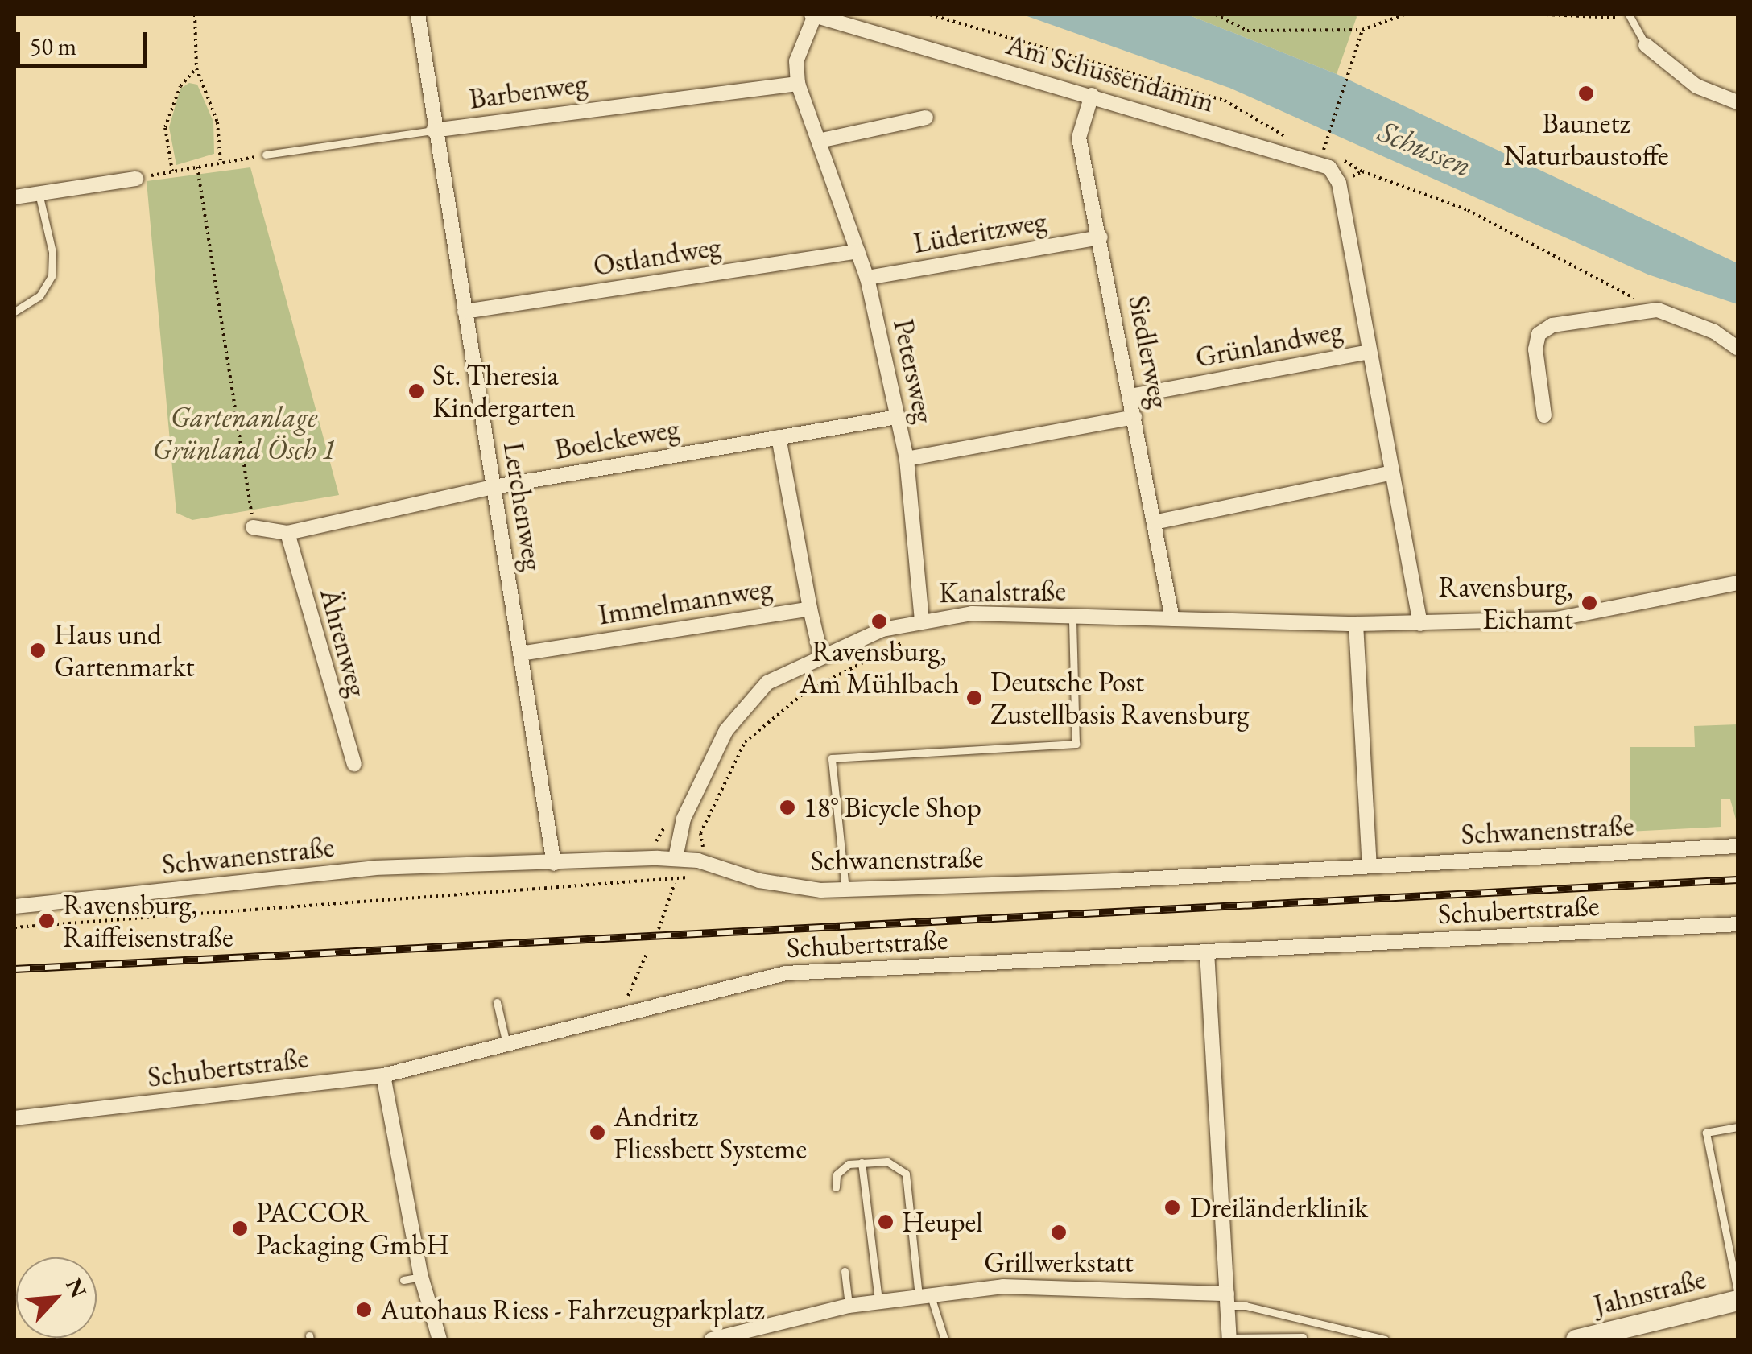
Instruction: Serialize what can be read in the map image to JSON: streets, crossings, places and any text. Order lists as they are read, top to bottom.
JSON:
{
  "streets": {
    "main road": ["Jahnstraße"],
    "street": [
      "Am Schussendamm",
      "Barbenweg",
      "Lüderitzweg",
      "Ostlandweg",
      "Grünlandweg",
      "Siedlerweg",
      "Petersweg",
      "Boelckeweg",
      "Lerchenweg",
      "Kanalstraße",
      "Immelmannweg",
      "Ährenweg",
      "Schwanenstraße",
      "Schubertstraße"
    ]
  },
  "crossings": [
    ["Am Schussendamm", "Grünlandweg"],
    ["Am Schussendamm", "Siedlerweg"],
    ["Am Schussendamm", "Petersweg"],
    ["Barbenweg", "Petersweg"],
    ["Barbenweg", "Lerchenweg"],
    ["Lüderitzweg", "Siedlerweg"],
    ["Lüderitzweg", "Petersweg"],
    ["Ostlandweg", "Petersweg"],
    ["Ostlandweg", "Lerchenweg"],
    ["Grünlandweg", "Siedlerweg"],
    ["Grünlandweg", "Kanalstraße"],
    ["Siedlerweg", "Kanalstraße"],
    ["Petersweg", "Boelckeweg"],
    ["Petersweg", "Kanalstraße"],
    ["Boelckeweg", "Lerchenweg"],
    ["Boelckeweg", "Ährenweg"],
    ["Lerchenweg", "Immelmannweg"],
    ["Lerchenweg", "Schwanenstraße"],
    ["Kanalstraße", "Immelmannweg"],
    ["Kanalstraße", "Schwanenstraße"]
  ],
  "water": ["Schussen"],
  "parks": ["Gartenanlage Grünland Ösch 1"],
  "places": [
    "Baunetz Naturbaustoffe",
    "St. Theresia Kindergarten",
    "Ravensburg, Eichamt",
    "Ravensburg, Am Mühlbach",
    "Haus und Gartenmarkt",
    "Deutsche Post Zustellbasis Ravensburg",
    "18° Bicycle Shop",
    "Ravensburg, Raiffeisenstraße",
    "Andritz Fliessbett Systeme",
    "Dreiländerklinik",
    "Heupel",
    "PACCOR Packaging GmbH",
    "Grillwerkstatt",
    "Autohaus Riess - Fahrzeugparkplatz"
  ],
  "scale_bar": "50 m",
  "north": "top right"
}
